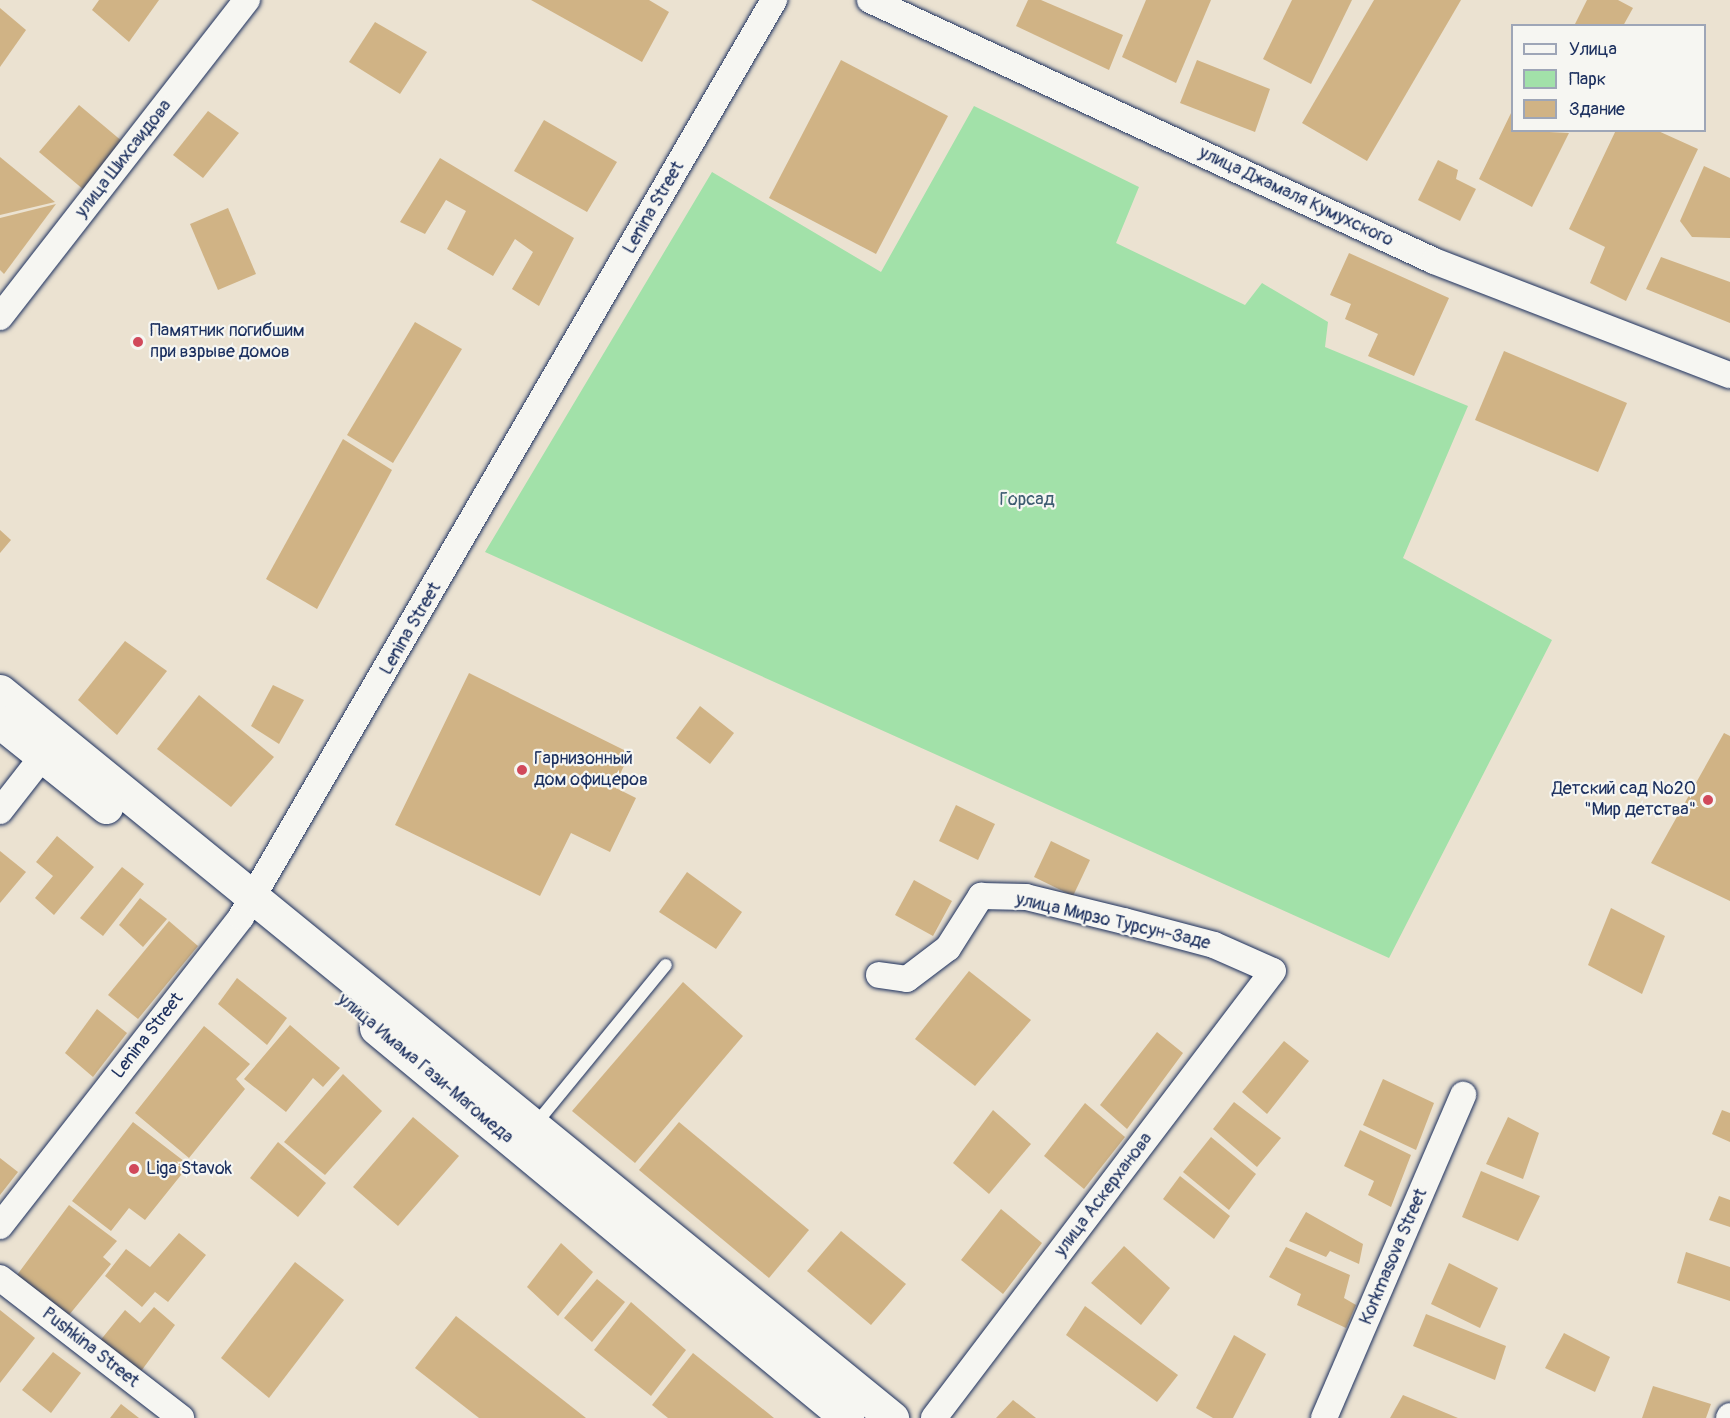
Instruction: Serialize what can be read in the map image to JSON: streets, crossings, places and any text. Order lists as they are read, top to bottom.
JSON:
{
  "streets": {
    "main road": ["улица Имама Гази-Магомеда"],
    "street": [
      "улица Шихсаидова",
      "улица Джамаля Кумухского",
      "Lenina Street",
      "улица Мирзо Турсун-Заде",
      "улица Аскерханова",
      "Korkmasova Street",
      "Pushkina Street"
    ]
  },
  "crossings": [
    ["Lenina Street", "улица Имама Гази-Магомеда"],
    ["улица Мирзо Турсун-Заде", "улица Аскерханова"]
  ],
  "parks": ["Горсад"],
  "places": [
    "Памятник погибшим при взрыве домов",
    "Гарнизонный дом офицеров",
    "Детский сад №20 \"Мир детства\"",
    "Liga Stavok"
  ],
  "legend": ["Улица", "Парк", "Здание"]
}
